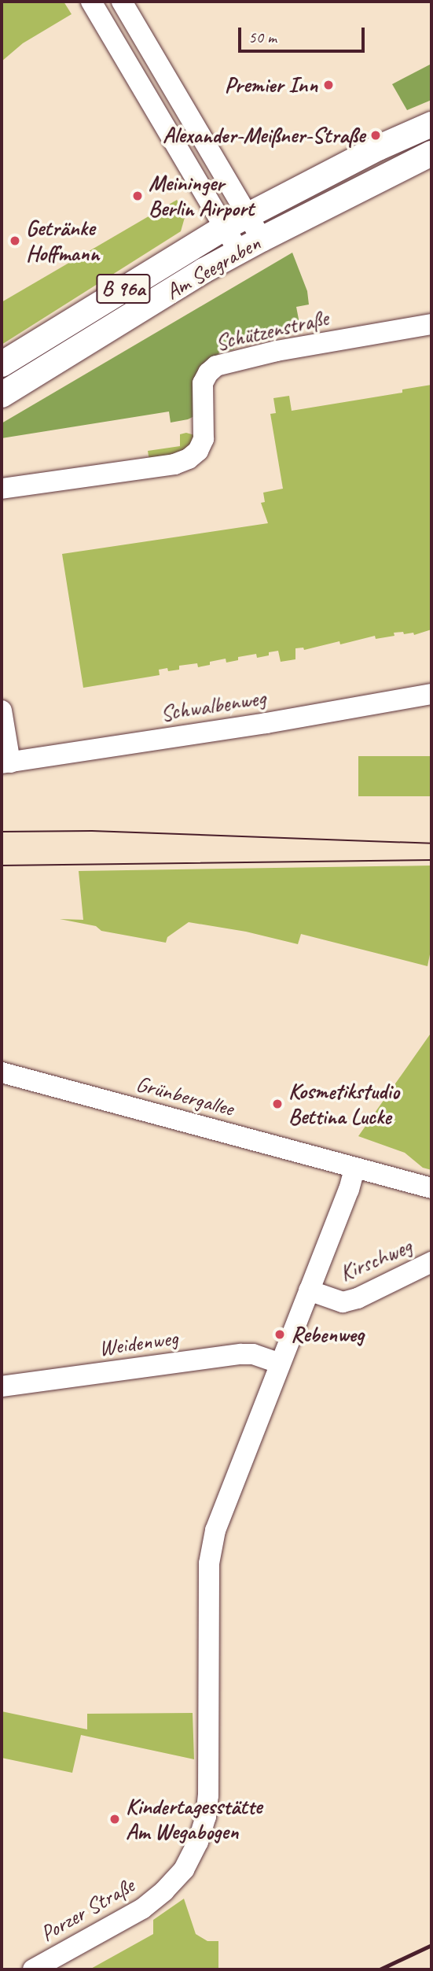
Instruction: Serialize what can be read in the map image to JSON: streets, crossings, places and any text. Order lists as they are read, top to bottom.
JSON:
{
  "streets": {
    "main road": ["Am Seegraben", "B 96a"],
    "street": [
      "Schützenstraße",
      "Schwalbenweg",
      "Grünbergallee",
      "Kirschweg",
      "Weidenweg",
      "Porzer Straße"
    ]
  },
  "crossings": [
    ["Weidenweg", "Porzer Straße"]
  ],
  "places": [
    "Premier Inn",
    "Alexander-Meißner-Straße",
    "Meininger Berlin Airport",
    "Getränke Hoffmann",
    "Kosmetikstudio Bettina Lucke",
    "Rebenweg",
    "Kindertagesstätte Am Wegabogen"
  ],
  "scale_bar": "50 m"
}
